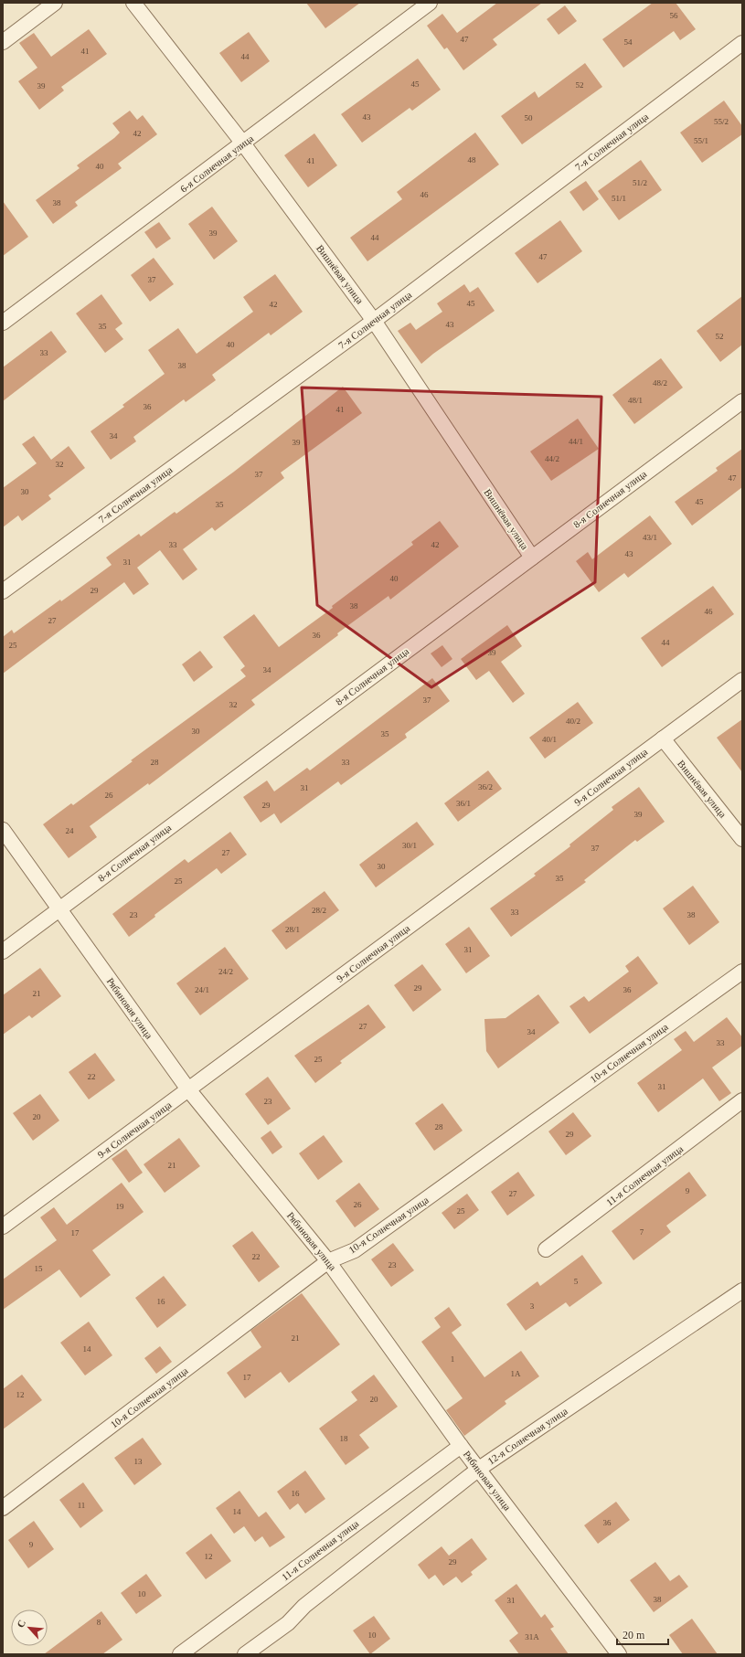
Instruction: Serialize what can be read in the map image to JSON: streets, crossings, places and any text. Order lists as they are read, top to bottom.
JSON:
{
  "streets": {
    "street": [
      "7-я Солнечная улица",
      "6-я Солнечная улица",
      "Вишнёвая улица",
      "8-я Солнечная улица",
      "9-я Солнечная улица",
      "Рябиновая улица",
      "10-я Солнечная улица",
      "11-я Солнечная улица",
      "12-я Солнечная улица"
    ]
  },
  "crossings": [
    ["7-я Солнечная улица", "Вишнёвая улица"],
    ["6-я Солнечная улица", "Вишнёвая улица"],
    ["Вишнёвая улица", "8-я Солнечная улица"],
    ["Вишнёвая улица", "9-я Солнечная улица"],
    ["8-я Солнечная улица", "Рябиновая улица"],
    ["9-я Солнечная улица", "Рябиновая улица"],
    ["Рябиновая улица", "10-я Солнечная улица"],
    ["Рябиновая улица", "11-я Солнечная улица"],
    ["Рябиновая улица", "12-я Солнечная улица"]
  ],
  "house_numbers": [
    "56",
    "47",
    "54",
    "41",
    "44",
    "45",
    "52",
    "39",
    "43",
    "50",
    "55/2",
    "42",
    "55/1",
    "48",
    "41",
    "40",
    "51/2",
    "46",
    "51/1",
    "38",
    "39",
    "44",
    "47",
    "37",
    "45",
    "42",
    "43",
    "35",
    "52",
    "40",
    "33",
    "38",
    "48/2",
    "48/1",
    "36",
    "41",
    "34",
    "44/1",
    "39",
    "44/2",
    "32",
    "37",
    "47",
    "30",
    "45",
    "35",
    "43/1",
    "33",
    "42",
    "43",
    "31",
    "40",
    "29",
    "38",
    "46",
    "27",
    "36",
    "44",
    "25",
    "39",
    "34",
    "37",
    "32",
    "40/2",
    "30",
    "35",
    "40/1",
    "28",
    "33",
    "36/2",
    "31",
    "26",
    "36/1",
    "29",
    "39",
    "24",
    "30/1",
    "37",
    "27",
    "30",
    "35",
    "25",
    "28/2",
    "33",
    "23",
    "38",
    "28/1",
    "31",
    "24/2",
    "29",
    "24/1",
    "36",
    "21",
    "27",
    "34",
    "33",
    "25",
    "22",
    "31",
    "23",
    "20",
    "28",
    "29",
    "21",
    "9",
    "27",
    "26",
    "19",
    "25",
    "7",
    "17",
    "22",
    "23",
    "15",
    "5",
    "16",
    "3",
    "21",
    "14",
    "1",
    "1А",
    "17",
    "12",
    "20",
    "18",
    "13",
    "16",
    "11",
    "14",
    "36",
    "9",
    "12",
    "29",
    "10",
    "38",
    "31",
    "8",
    "10",
    "31А"
  ],
  "scale_bar": "20 m",
  "north": "top left"
}
